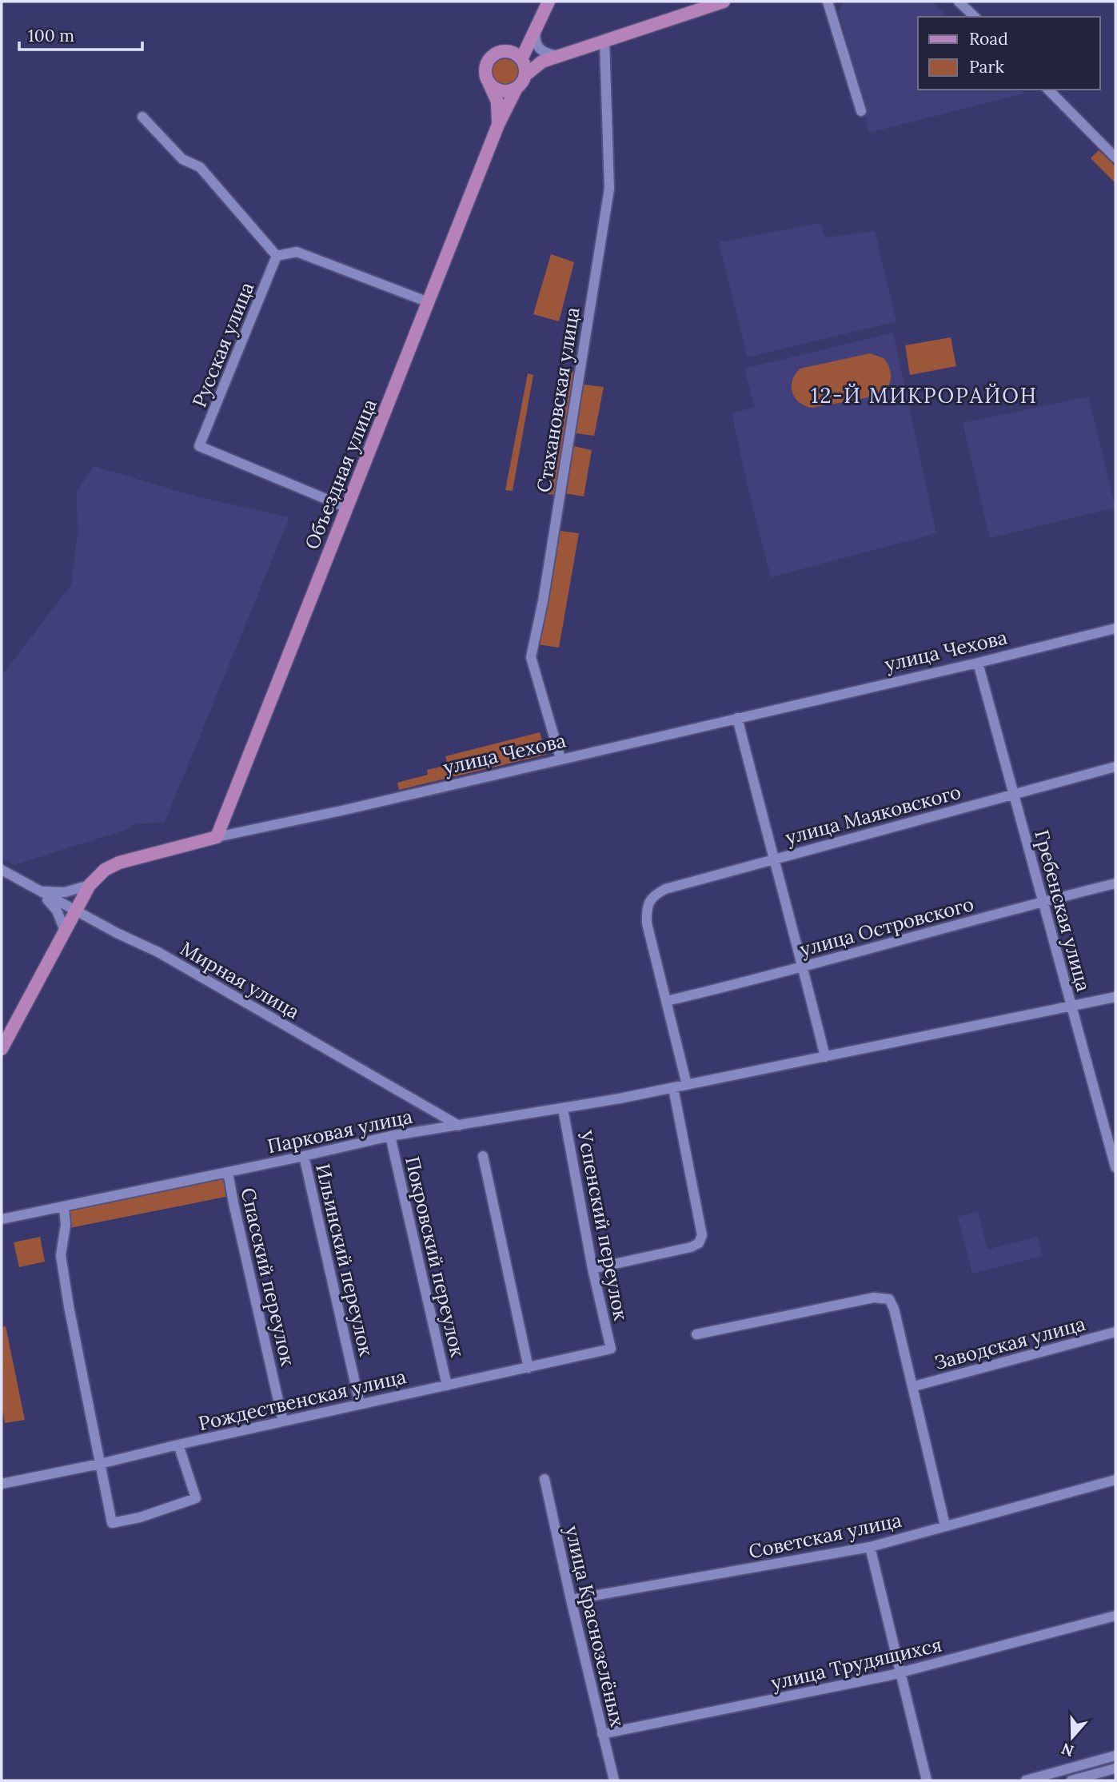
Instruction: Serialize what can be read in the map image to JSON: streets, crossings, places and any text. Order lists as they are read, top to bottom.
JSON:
{
  "streets": {
    "main road": ["Объездная улица", "улица Чехова"],
    "street": [
      "Русская улица",
      "Стахановская улица",
      "улица Маяковского",
      "Гребенская улица",
      "улица Островского",
      "Мирная улица",
      "Парковая улица",
      "Успенский переулок",
      "Покровский переулок",
      "Ильинский переулок",
      "Спасский переулок",
      "Заводская улица",
      "Рождественская улица",
      "Советская улица",
      "улица Краснозелёных",
      "улица Трудящихся"
    ]
  },
  "crossings": [
    ["Русская улица", "Объездная улица"],
    ["Стахановская улица", "улица Чехова"],
    ["Объездная улица", "улица Чехова"],
    ["улица Чехова", "Гребенская улица"],
    ["улица Чехова", "Мирная улица"],
    ["улица Маяковского", "Гребенская улица"],
    ["улица Маяковского", "улица Островского"],
    ["Гребенская улица", "улица Островского"],
    ["Гребенская улица", "Парковая улица"],
    ["Мирная улица", "Парковая улица"],
    ["Парковая улица", "Успенский переулок"],
    ["Парковая улица", "Покровский переулок"],
    ["Парковая улица", "Ильинский переулок"],
    ["Парковая улица", "Спасский переулок"],
    ["Успенский переулок", "Рождественская улица"],
    ["Покровский переулок", "Рождественская улица"],
    ["Ильинский переулок", "Рождественская улица"],
    ["Спасский переулок", "Рождественская улица"],
    ["Советская улица", "улица Краснозелёных"],
    ["улица Краснозелёных", "улица Трудящихся"]
  ],
  "districts": ["12-Й МИКРОРАЙОН"],
  "legend": ["Road", "Park"],
  "scale_bar": "100 m",
  "north": "bottom"
}
